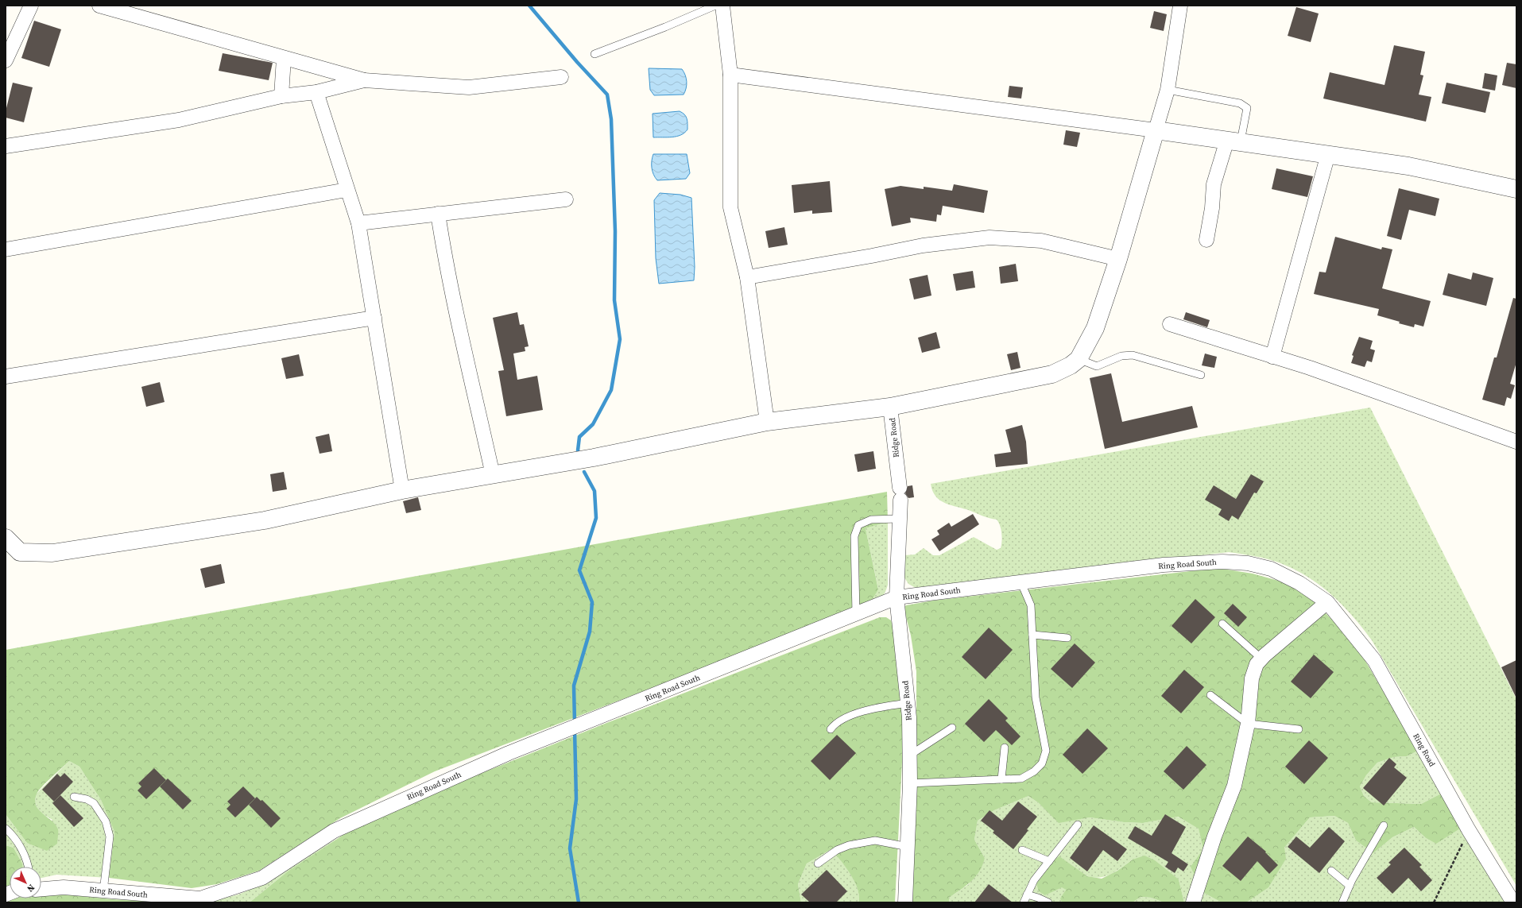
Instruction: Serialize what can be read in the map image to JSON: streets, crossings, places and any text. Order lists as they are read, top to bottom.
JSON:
{
  "streets": {
    "street": ["Ridge Road", "Ring Road South", "Ring Road"]
  },
  "crossings": [
    ["Ridge Road", "Ring Road South"],
    ["Ring Road South", "Ring Road"]
  ],
  "north": "bottom right"
}
